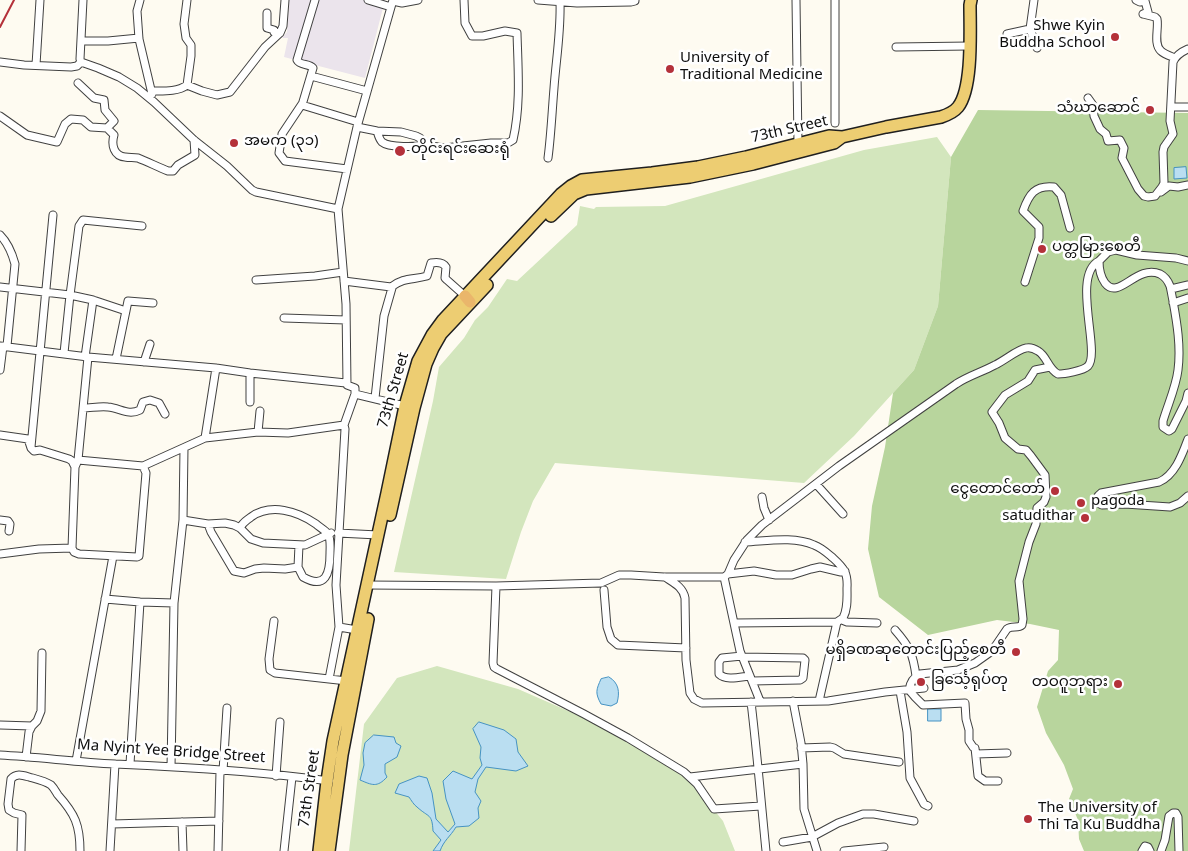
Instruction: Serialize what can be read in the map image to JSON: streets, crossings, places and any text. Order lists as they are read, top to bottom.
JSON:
{
  "streets": {
    "main road": ["73th Street"],
    "street": ["Ma Nyint Yee Bridge Street"]
  },
  "crossings": [
    ["73th Street", "Ma Nyint Yee Bridge Street"]
  ],
  "places": [
    "Shwe Kyin Buddha School",
    "University of Traditional Medicine",
    "သံဃာဆောင်",
    "အမက (၃၁)",
    "တိုင်းရင်းဆေးရုံ",
    "ပတ္တမြားစေတီ",
    "ငွေတောင်တော်",
    "pagoda",
    "satudithar",
    "မရှိခဏဆုတောင်းပြည့်စေတီ",
    "ခြင်္သေ့ရုပ်တု",
    "တဝဂူဘုရား",
    "The University of Thi Ta Ku Buddha"
  ]
}
